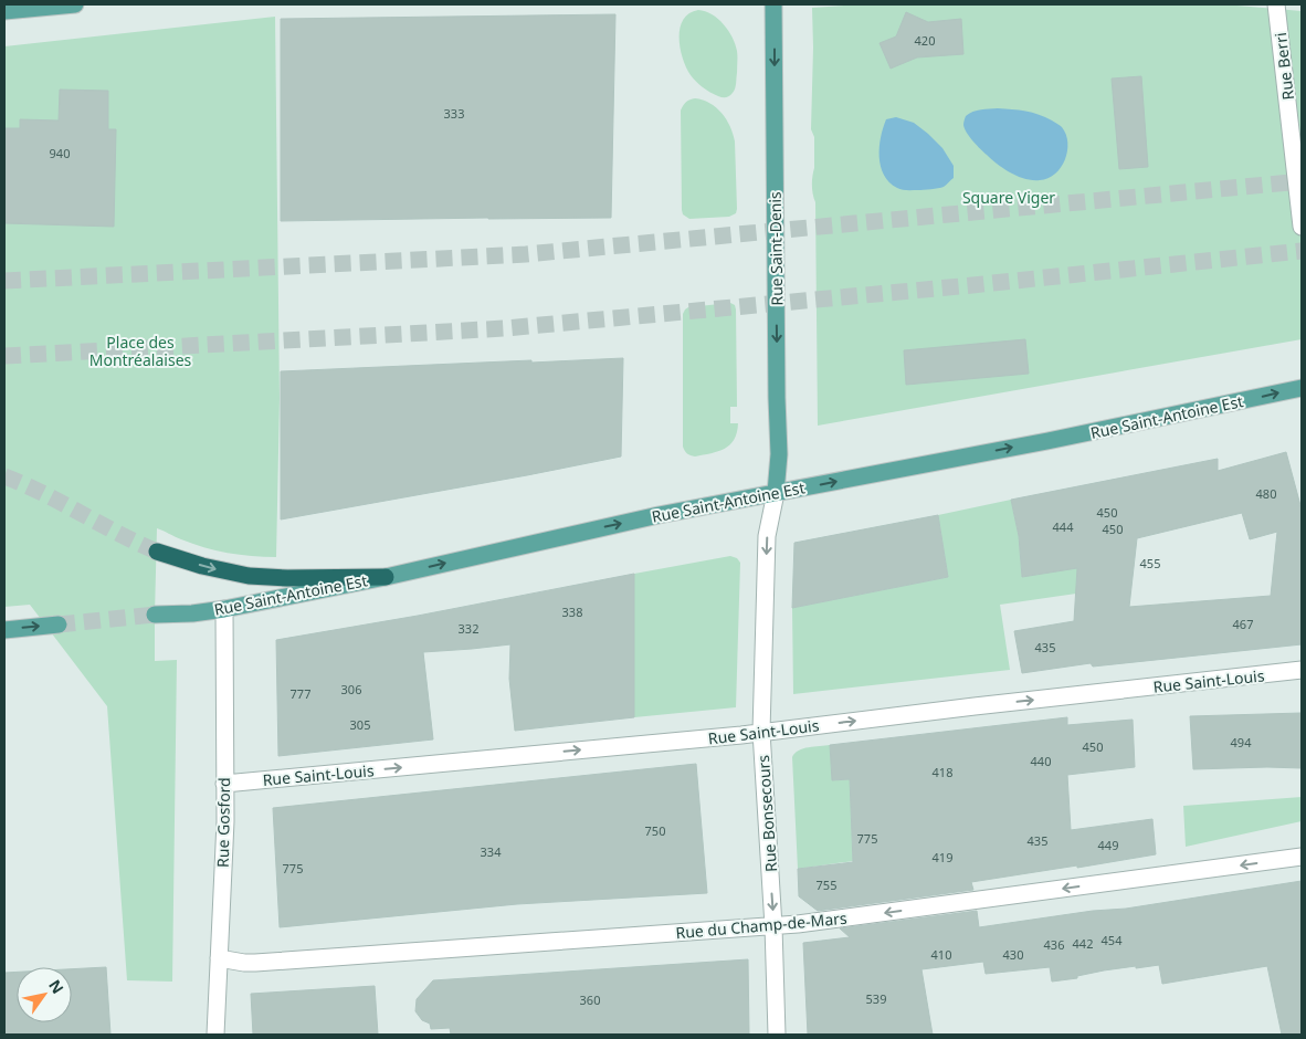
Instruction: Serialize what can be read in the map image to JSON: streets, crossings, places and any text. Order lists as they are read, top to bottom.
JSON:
{
  "streets": {
    "main road": ["Rue Saint-Denis", "Rue Saint-Antoine Est"],
    "street": [
      "Rue Berri",
      "Rue Saint-Louis",
      "Rue Bonsecours",
      "Rue Gosford",
      "Rue du Champ-de-Mars"
    ]
  },
  "crossings": [
    ["Rue Saint-Denis", "Rue Saint-Antoine Est"],
    ["Rue Saint-Denis", "Rue Bonsecours"],
    ["Rue Saint-Antoine Est", "Rue Bonsecours"],
    ["Rue Saint-Antoine Est", "Rue Gosford"],
    ["Rue Saint-Louis", "Rue Bonsecours"],
    ["Rue Saint-Louis", "Rue Gosford"],
    ["Rue Bonsecours", "Rue du Champ-de-Mars"],
    ["Rue Gosford", "Rue du Champ-de-Mars"]
  ],
  "one_way": [
    "Rue Saint-Denis",
    "Rue Saint-Antoine Est",
    "Rue Saint-Louis",
    "Rue Bonsecours",
    "Rue du Champ-de-Mars"
  ],
  "parks": ["Square Viger", "Place des Montréalaises"],
  "house_numbers": [
    "420",
    "333",
    "940",
    "480",
    "450",
    "444",
    "450",
    "455",
    "338",
    "467",
    "332",
    "435",
    "306",
    "777",
    "305",
    "494",
    "450",
    "440",
    "418",
    "750",
    "775",
    "435",
    "449",
    "334",
    "419",
    "775",
    "755",
    "454",
    "442",
    "436",
    "410",
    "430",
    "539",
    "360"
  ],
  "north": "top right"
}
